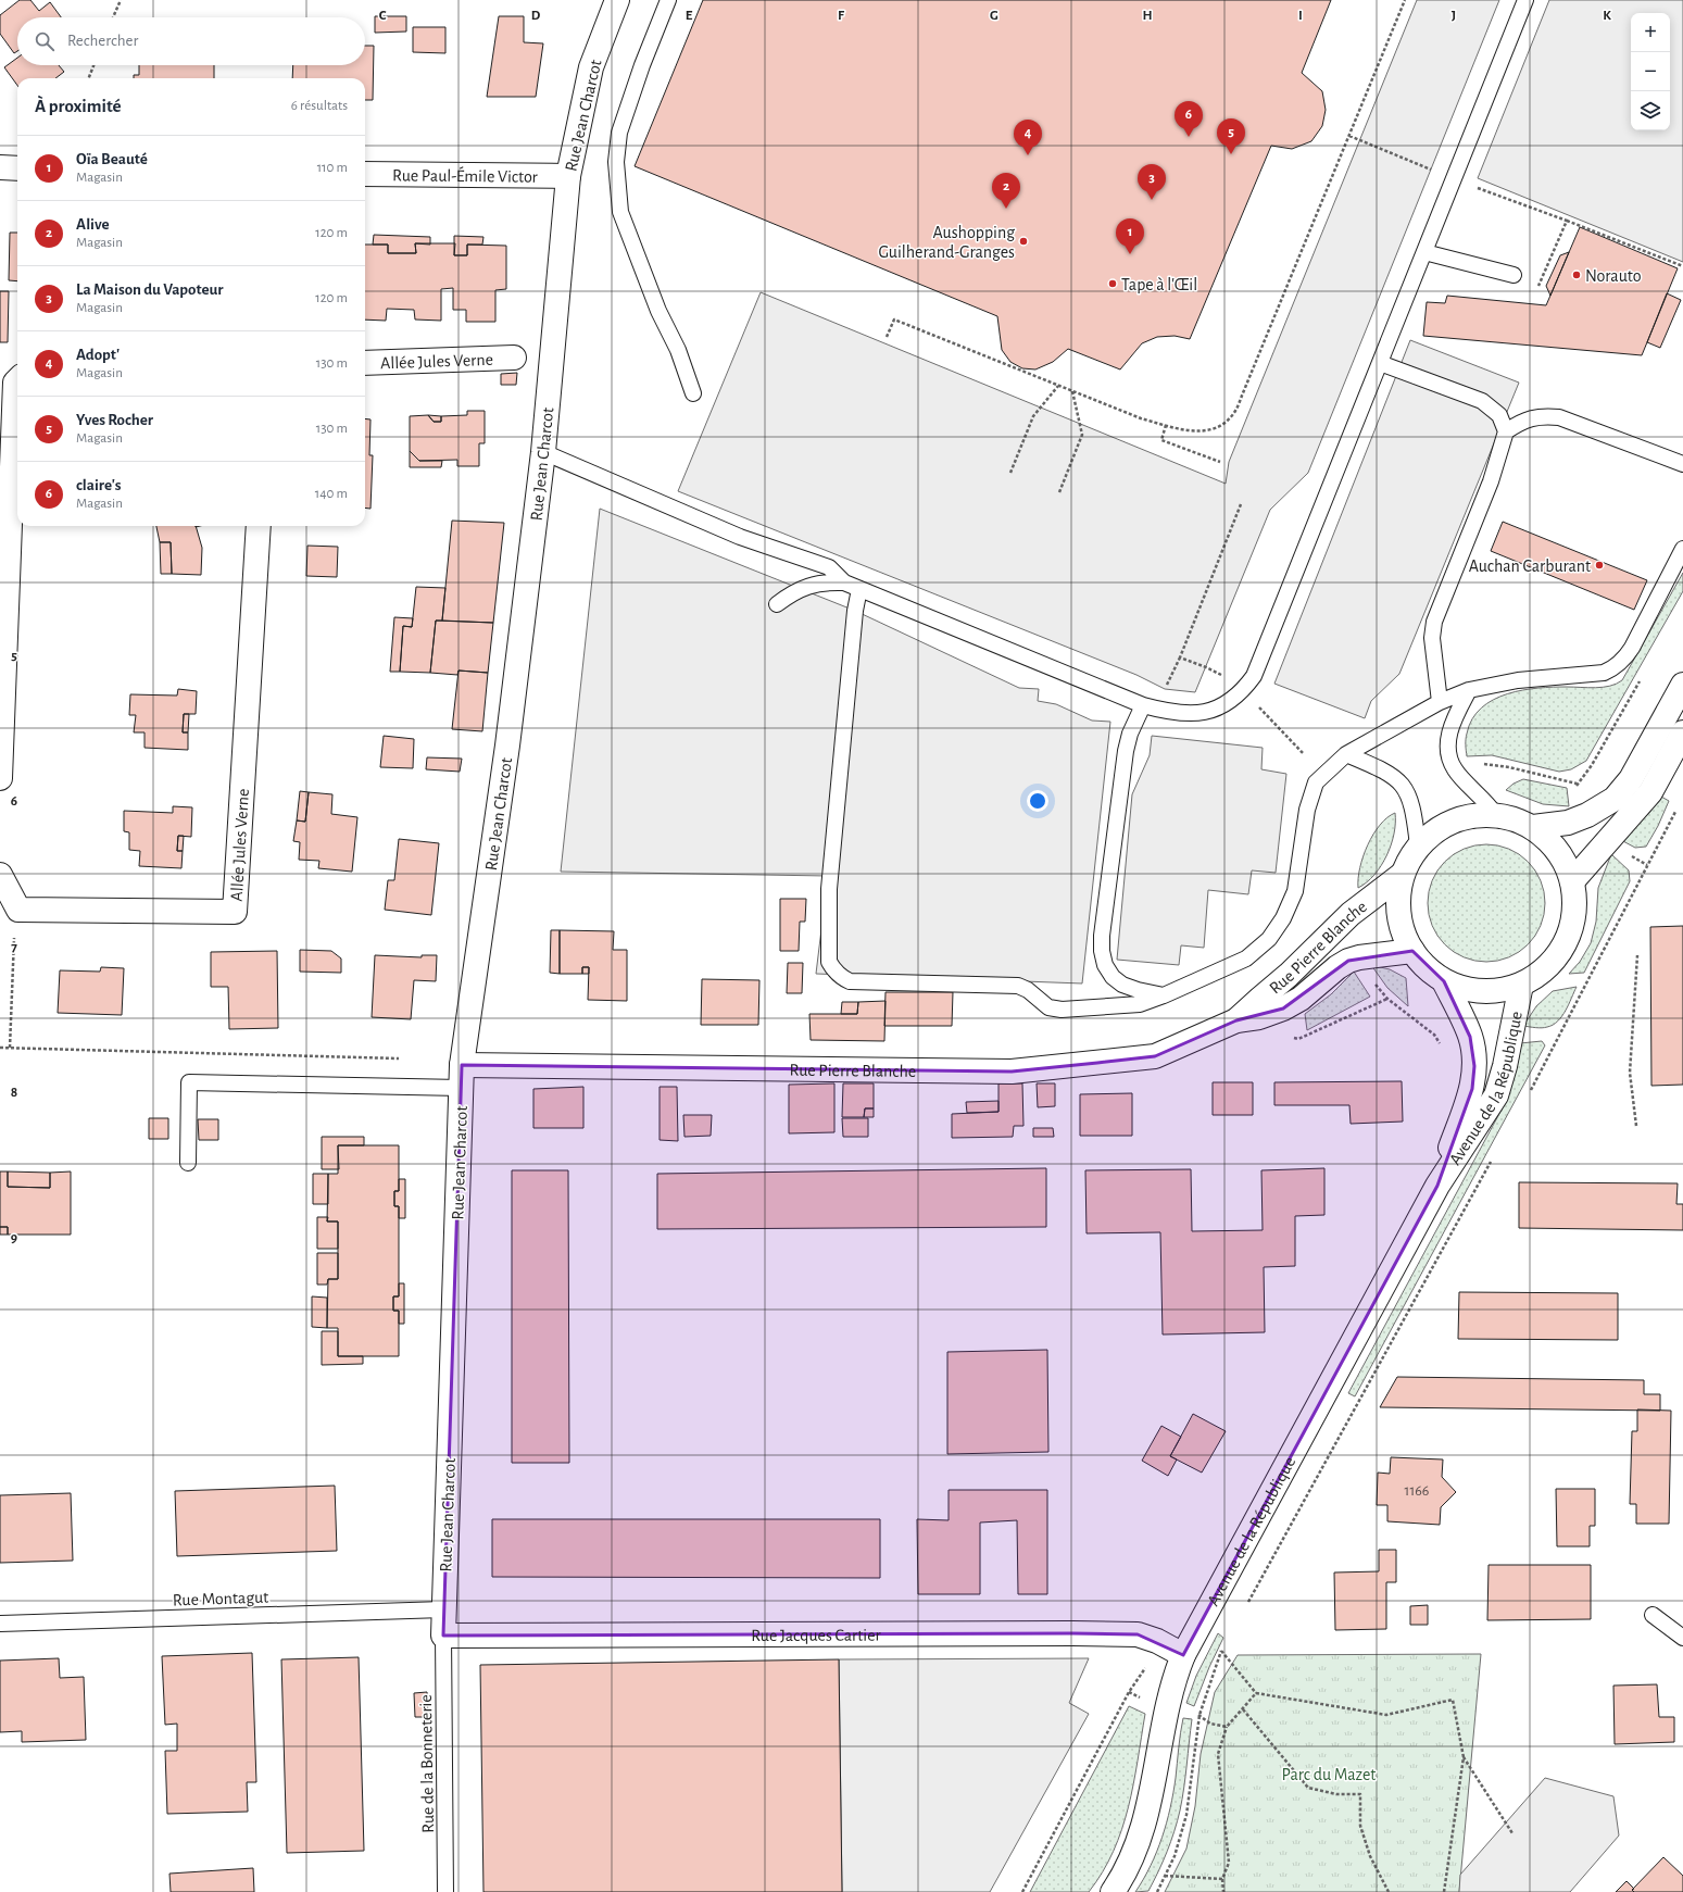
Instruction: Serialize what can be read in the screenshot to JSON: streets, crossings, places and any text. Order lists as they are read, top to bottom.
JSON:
{
  "streets": {
    "street": [
      "Rue Jean Charcot",
      "Rue Paul-Émile Victor",
      "Allée Jules Verne",
      "Rue Pierre Blanche",
      "Avenue de la République",
      "Rue Jacques Cartier"
    ],
    "lane": ["Rue Montagut", "Rue de la Bonneterie"]
  },
  "crossings": [
    ["Rue Jean Charcot", "Rue Paul-Émile Victor"],
    ["Rue Jean Charcot", "Rue Pierre Blanche"],
    ["Rue Jean Charcot", "Rue Montagut"],
    ["Rue Jean Charcot", "Rue Jacques Cartier"],
    ["Rue Jean Charcot", "Rue de la Bonneterie"],
    ["Avenue de la République", "Rue Jacques Cartier"],
    ["Rue Jacques Cartier", "Rue de la Bonneterie"]
  ],
  "parks": ["Parc du Mazet"],
  "places": [
    "Aushopping Guilherand-Granges",
    "Norauto",
    "Tape à l'Œil",
    "Auchan Carburant"
  ],
  "house_numbers": ["1166"],
  "page": {
    "map_buttons": ["+", "−"],
    "search": "Rechercher",
    "heading": ["À proximité", "6 résultats"],
    "pins": [
      "6",
      "5",
      "4",
      "3",
      "2",
      "1"
    ],
    "list": [
      {
        "mark": "1",
        "name": "Oïa Beauté",
        "note": "Magasin",
        "value": "110 m"
      },
      {
        "mark": "2",
        "name": "Alive",
        "note": "Magasin",
        "value": "120 m"
      },
      {
        "mark": "3",
        "name": "La Maison du Vapoteur",
        "note": "Magasin",
        "value": "120 m"
      },
      {
        "mark": "4",
        "name": "Adopt'",
        "note": "Magasin",
        "value": "130 m"
      },
      {
        "mark": "5",
        "name": "Yves Rocher",
        "note": "Magasin",
        "value": "130 m"
      },
      {
        "mark": "6",
        "name": "claire's",
        "note": "Magasin",
        "value": "140 m"
      }
    ]
  },
  "grid": {
    "columns": [
      "C",
      "D",
      "E",
      "F",
      "G",
      "H",
      "I",
      "J",
      "K"
    ],
    "rows": [
      "5",
      "6",
      "7",
      "8",
      "9"
    ]
  }
}
